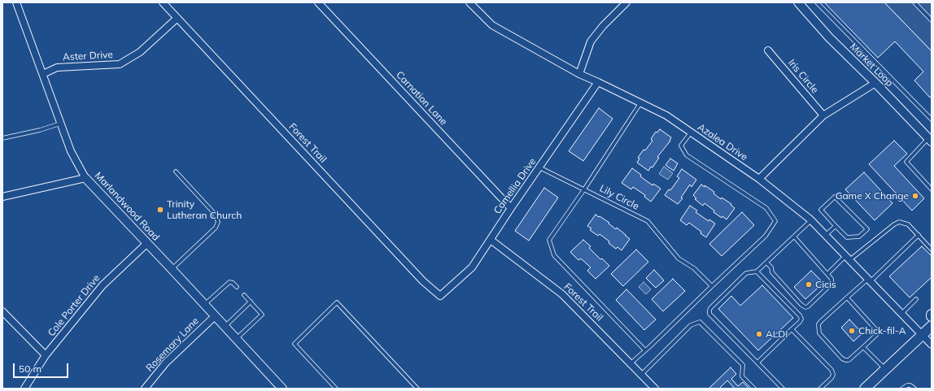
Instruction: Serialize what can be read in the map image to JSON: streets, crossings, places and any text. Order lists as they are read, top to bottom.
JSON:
{
  "streets": {
    "street": [
      "Aster Drive",
      "Market Loop",
      "Iris Circle",
      "Carnation Lane",
      "Azalea Drive",
      "Forest Trail",
      "Camellia Drive",
      "Marlandwood Road",
      "Cole Porter Drive",
      "Rosemary Lane"
    ],
    "lane": ["Lily Circle"]
  },
  "crossings": [
    ["Aster Drive", "Forest Trail"],
    ["Aster Drive", "Marlandwood Road"],
    ["Carnation Lane", "Camellia Drive"],
    ["Azalea Drive", "Camellia Drive"],
    ["Forest Trail", "Camellia Drive"],
    ["Camellia Drive", "Lily Circle"],
    ["Marlandwood Road", "Cole Porter Drive"],
    ["Marlandwood Road", "Rosemary Lane"]
  ],
  "places": [
    "Game X Change",
    "Trinity Lutheran Church",
    "Cicis",
    "Chick-fil-A",
    "ALDI"
  ],
  "scale_bar": "50 m"
}
